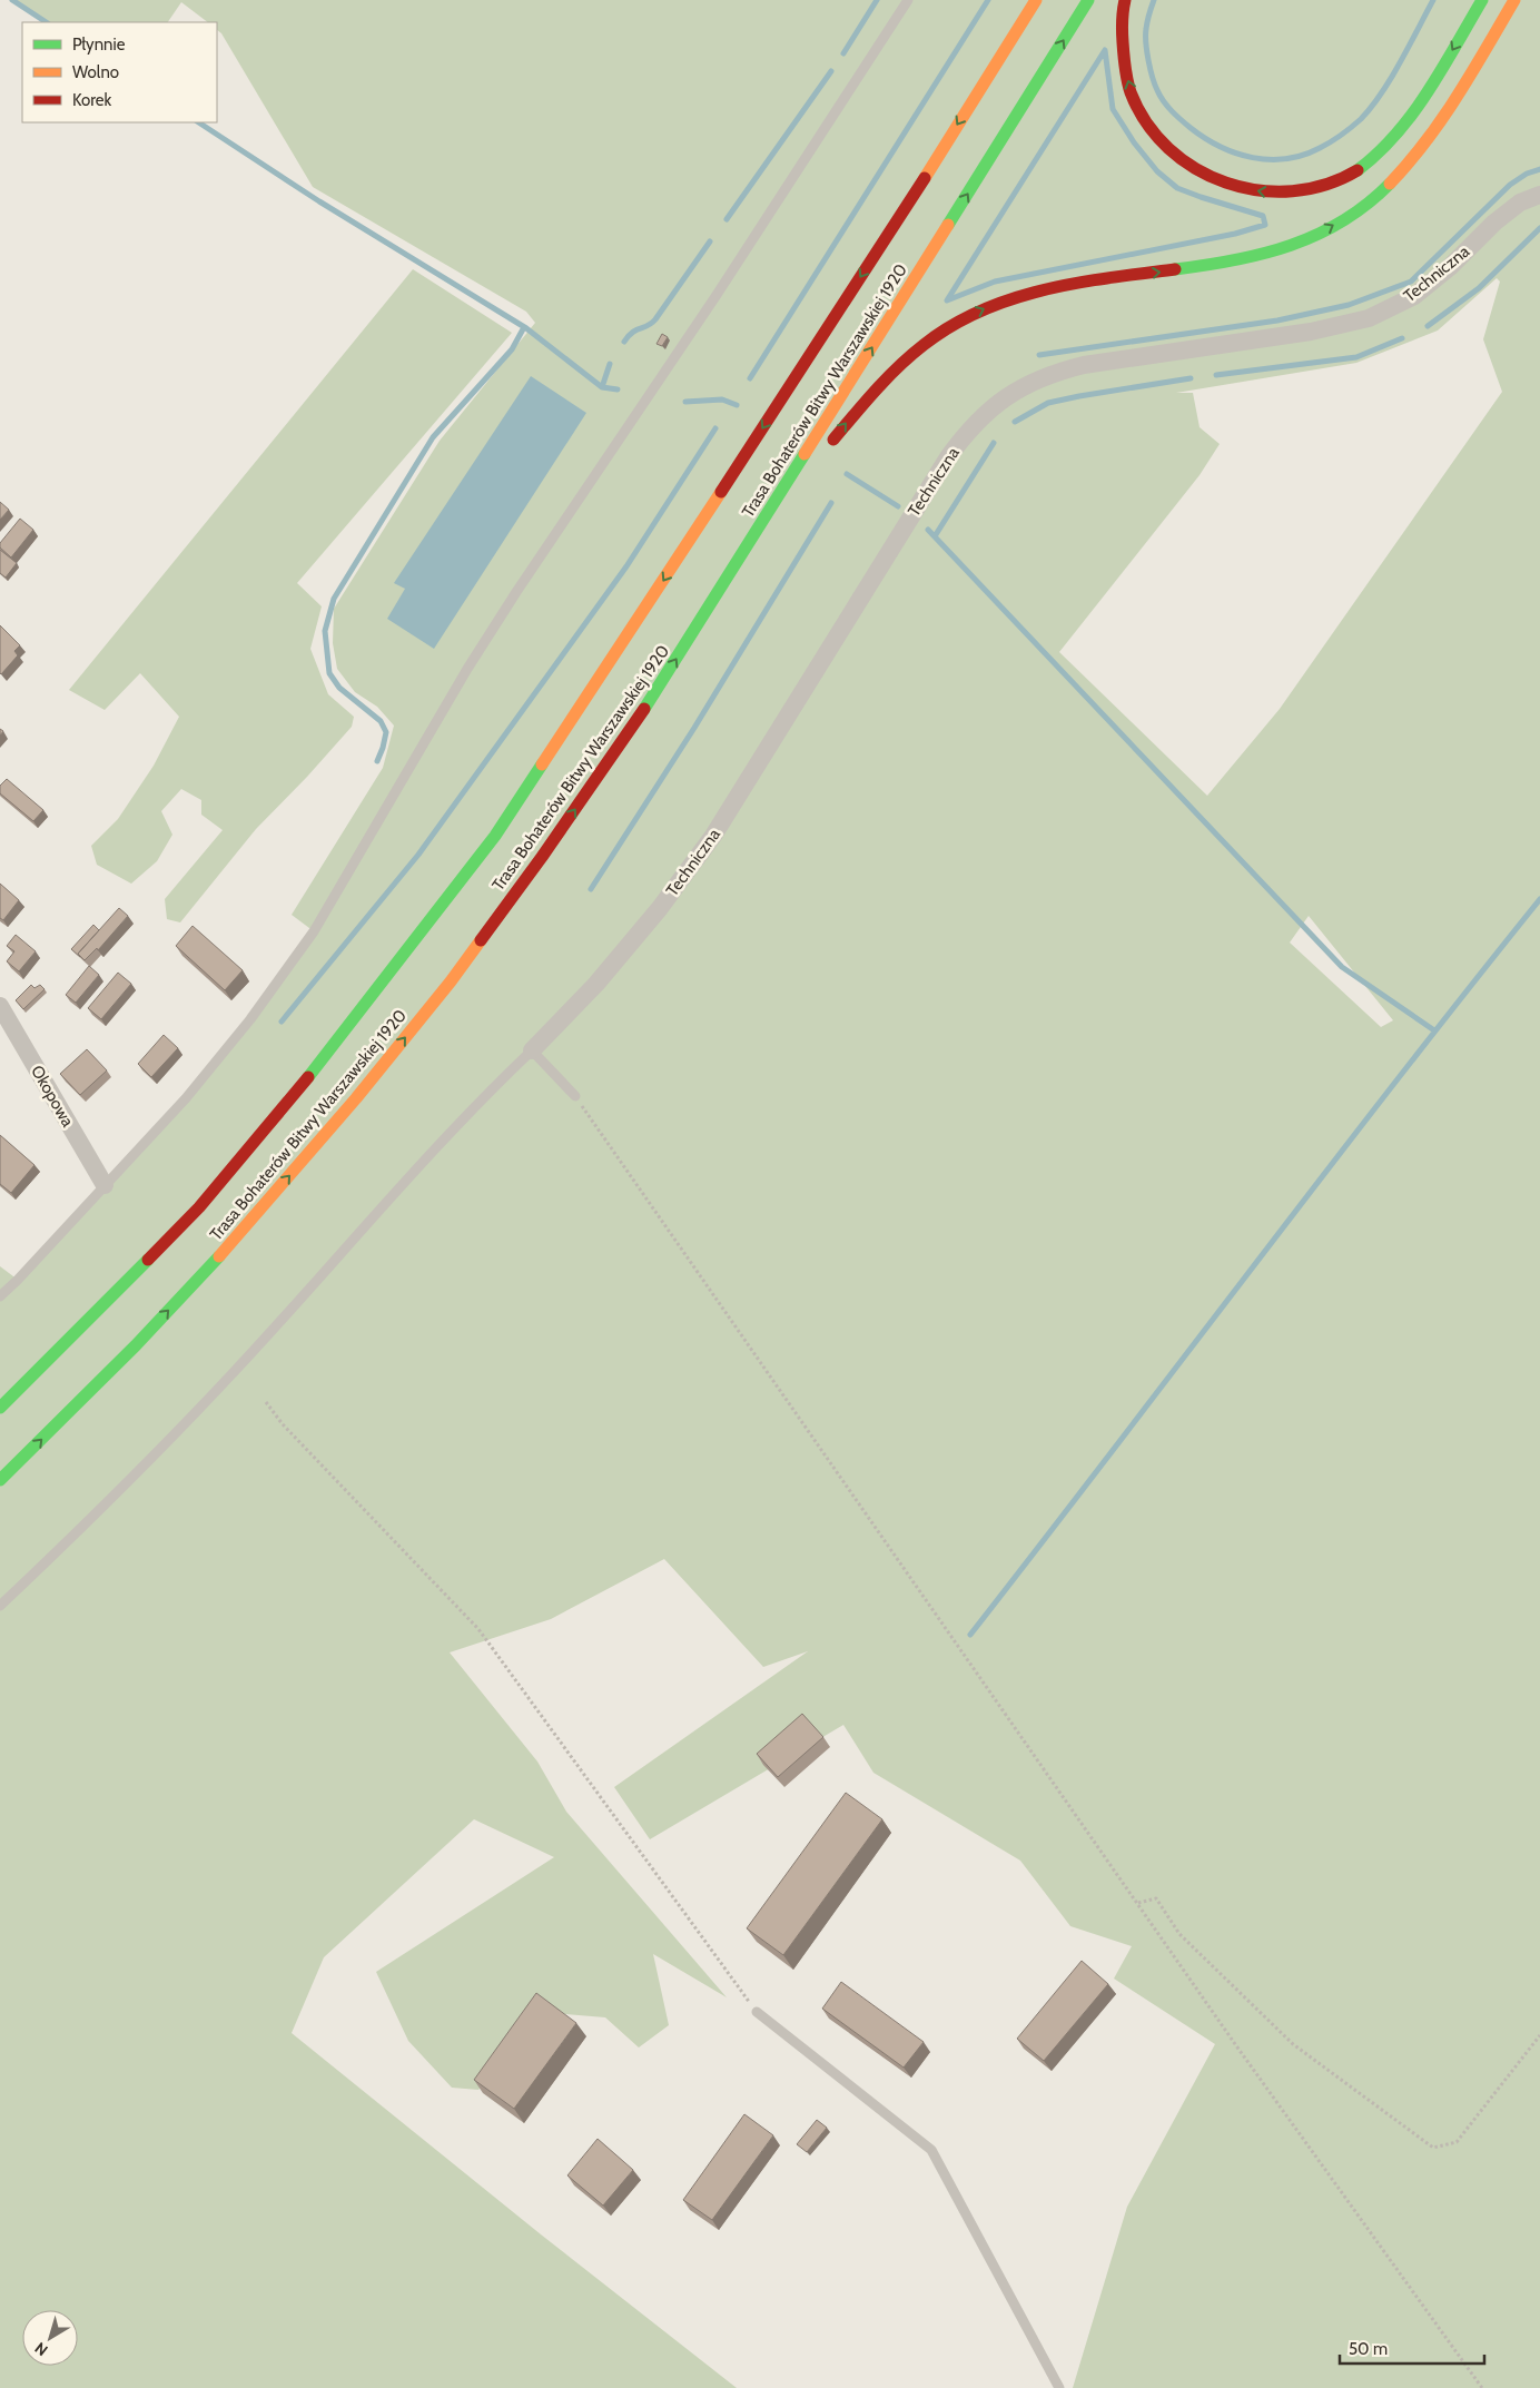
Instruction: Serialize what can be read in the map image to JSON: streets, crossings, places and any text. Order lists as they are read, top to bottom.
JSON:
{
  "streets": {
    "highway": ["Trasa Bohaterów Bitwy Warszawskiej 1920"],
    "street": ["Techniczna", "Okopowa"]
  },
  "legend": ["Płynnie", "Wolno", "Korek"],
  "scale_bar": "50 m",
  "north": "bottom left"
}
